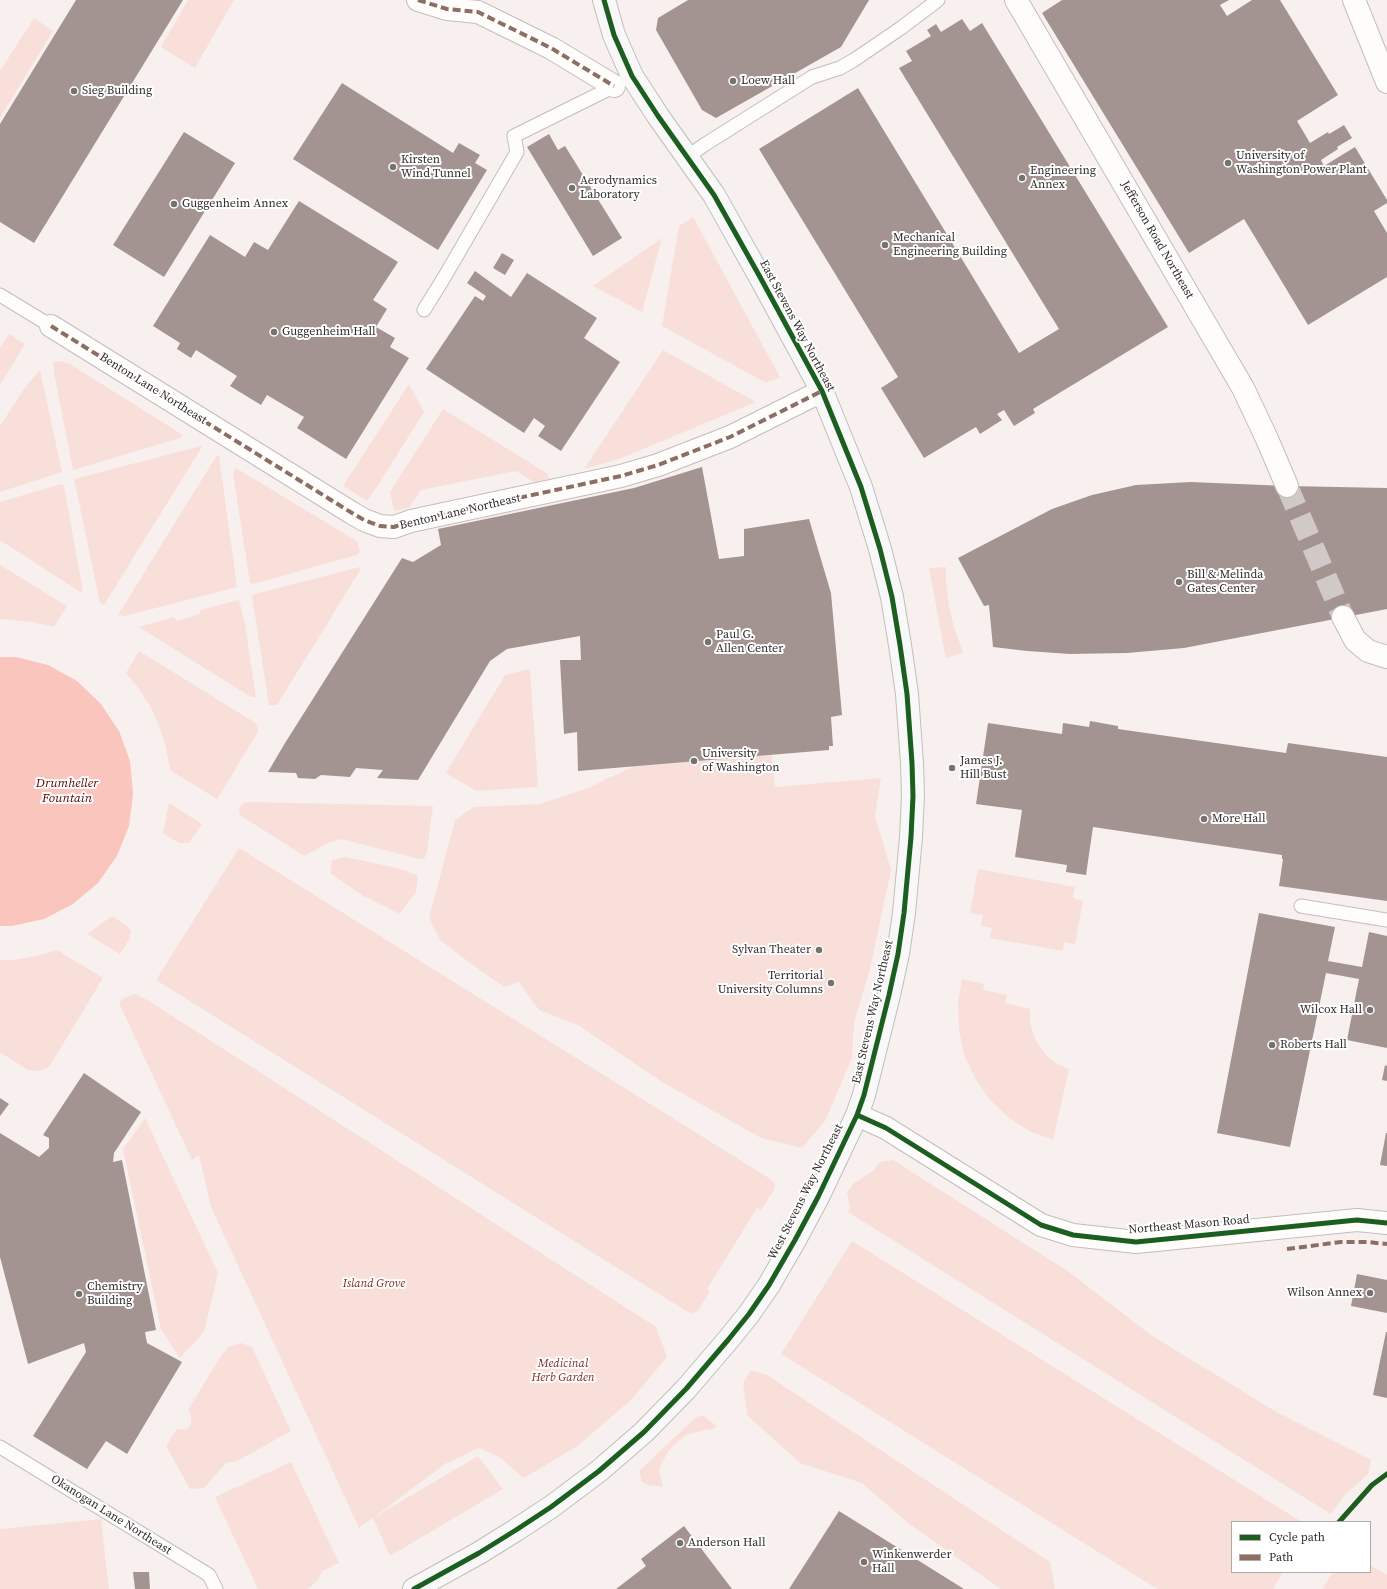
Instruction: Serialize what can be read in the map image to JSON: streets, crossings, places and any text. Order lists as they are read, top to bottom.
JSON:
{
  "streets": {
    "street": [
      "Jefferson Road Northeast",
      "East Stevens Way Northeast",
      "Benton Lane Northeast",
      "West Stevens Way Northeast",
      "Northeast Mason Road"
    ],
    "lane": ["Okanogan Lane Northeast"]
  },
  "crossings": [
    ["East Stevens Way Northeast", "Benton Lane Northeast"],
    ["East Stevens Way Northeast", "West Stevens Way Northeast"],
    ["East Stevens Way Northeast", "Northeast Mason Road"],
    ["West Stevens Way Northeast", "Northeast Mason Road"]
  ],
  "water": ["Drumheller Fountain"],
  "parks": ["Island Grove", "Medicinal Herb Garden"],
  "places": [
    "Loew Hall",
    "Sieg Building",
    "University of Washington Power Plant",
    "Kirsten Wind Tunnel",
    "Engineering Annex",
    "Aerodynamics Laboratory",
    "Guggenheim Annex",
    "Mechanical Engineering Building",
    "Guggenheim Hall",
    "Bill & Melinda Gates Center",
    "Paul G. Allen Center",
    "University of Washington",
    "James J. Hill Bust",
    "More Hall",
    "Sylvan Theater",
    "Territorial University Columns",
    "Wilcox Hall",
    "Roberts Hall",
    "Wilson Annex",
    "Chemistry Building",
    "Anderson Hall",
    "Winkenwerder Hall"
  ],
  "legend": ["Cycle path", "Path"]
}
